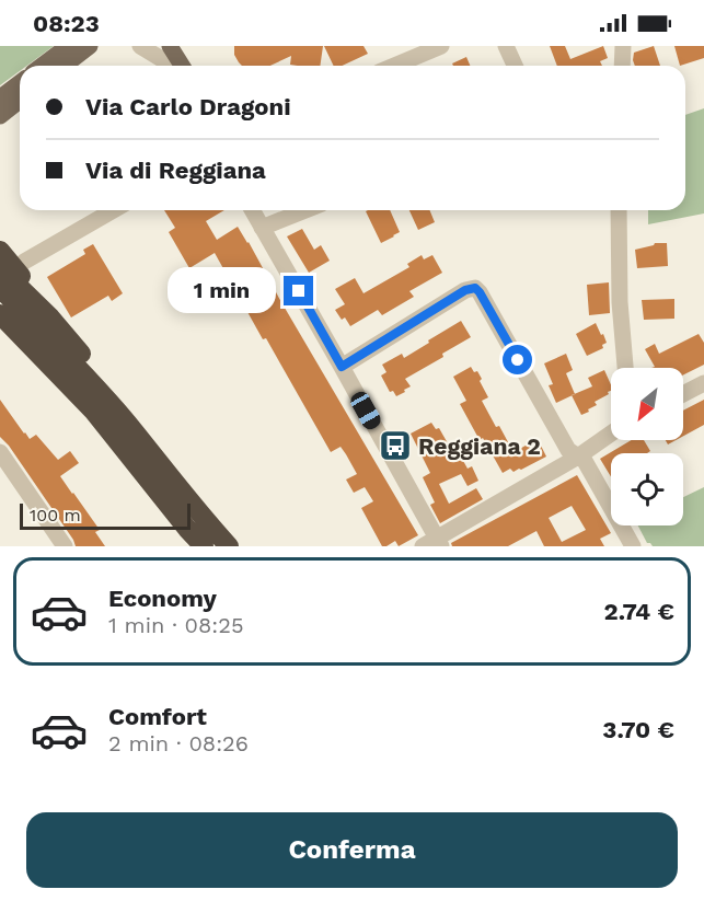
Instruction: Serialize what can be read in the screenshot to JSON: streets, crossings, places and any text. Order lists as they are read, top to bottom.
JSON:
{
  "places": {
    "bus stop": ["Reggiana 2"]
  },
  "scale_bar": "100 m",
  "north": "bottom left",
  "page": {
    "status": "08:23",
    "banner": ["Via Carlo Dragoni", "Via di Reggiana"],
    "bubble": "1 min",
    "scale": "100 m",
    "list": [
      {
        "name": "Economy",
        "note": "1 min · 08:25",
        "value": "2.74 €"
      },
      {
        "name": "Comfort",
        "note": "2 min · 08:26",
        "value": "3.70 €"
      }
    ],
    "buttons": "Conferma"
  }
}
